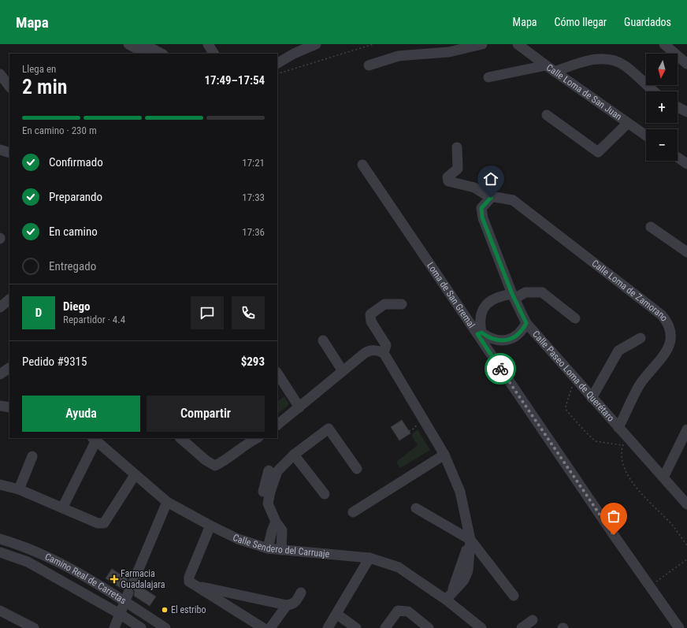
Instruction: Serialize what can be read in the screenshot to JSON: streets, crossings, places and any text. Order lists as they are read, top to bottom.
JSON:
{
  "streets": {
    "street": [
      "Calle Loma de San Juan",
      "Calle Loma de Zamorano",
      "Loma de San Gremal",
      "Calle Paseo Loma de Querétaro",
      "Calle Sendero del Carruaje",
      "Camino Real de Carretas"
    ]
  },
  "crossings": [
    ["Calle Loma de Zamorano", "Calle Paseo Loma de Querétaro"],
    ["Loma de San Gremal", "Calle Paseo Loma de Querétaro"]
  ],
  "places": {
    "health": ["Farmacia Guadalajara"],
    "other": ["El estribo"]
  },
  "north": "bottom",
  "page": {
    "header": "Mapa",
    "nav": ["Mapa", "Cómo llegar", "Guardados"],
    "map_buttons": ["+", "−"],
    "heading": ["2 min", "Llega en", "17:49–17:54"],
    "panel": [
      "Diego",
      "Repartidor · 4.4",
      "Pedido #9315",
      "$293"
    ],
    "bar": "En camino · 230 m",
    "list": [
      ["Confirmado", "17:21"],
      ["Preparando", "17:33"],
      ["En camino", "17:36"],
      "Entregado"
    ],
    "round": "D",
    "buttons": ["Ayuda", "Compartir"]
  }
}
